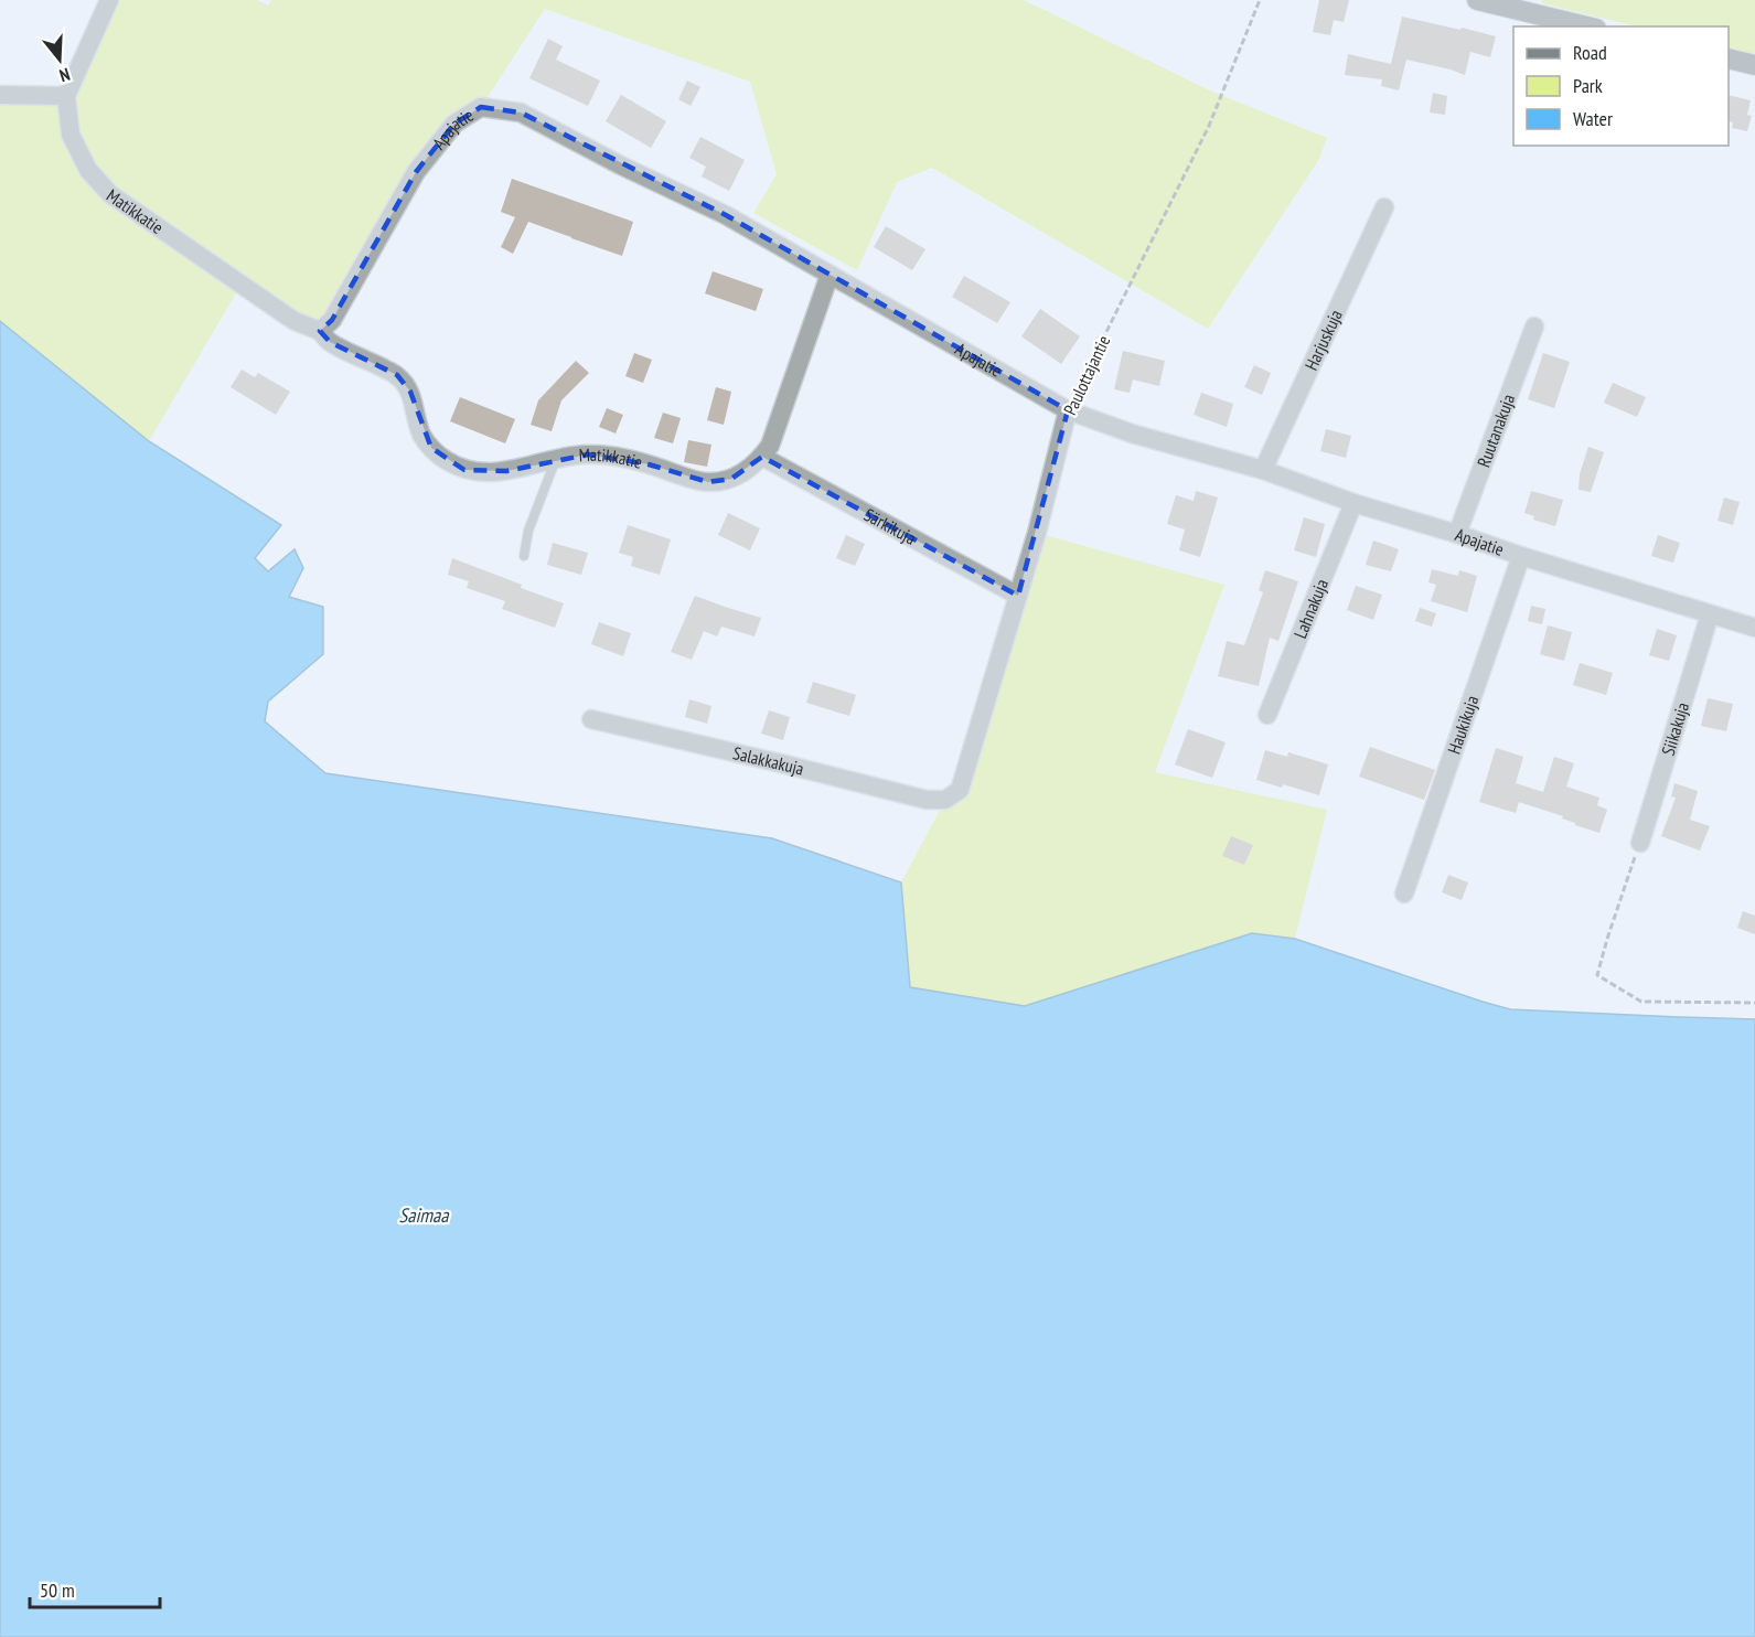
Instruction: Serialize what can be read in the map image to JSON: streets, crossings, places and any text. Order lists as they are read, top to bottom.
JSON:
{
  "streets": {
    "street": [
      "Apajatie",
      "Matikkatie",
      "Harjuskuja",
      "Paulottajantie",
      "Ruutanakuja",
      "Särkikuja",
      "Lahnakuja",
      "Haukikuja",
      "Siikakuja",
      "Salakkakuja"
    ]
  },
  "crossings": [
    ["Apajatie", "Matikkatie"],
    ["Apajatie", "Harjuskuja"],
    ["Apajatie", "Paulottajantie"],
    ["Apajatie", "Ruutanakuja"],
    ["Apajatie", "Lahnakuja"],
    ["Apajatie", "Haukikuja"],
    ["Apajatie", "Siikakuja"],
    ["Matikkatie", "Särkikuja"],
    ["Paulottajantie", "Särkikuja"],
    ["Paulottajantie", "Salakkakuja"]
  ],
  "water": ["Saimaa"],
  "legend": ["Road", "Park", "Water"],
  "scale_bar": "50 m",
  "north": "bottom"
}
